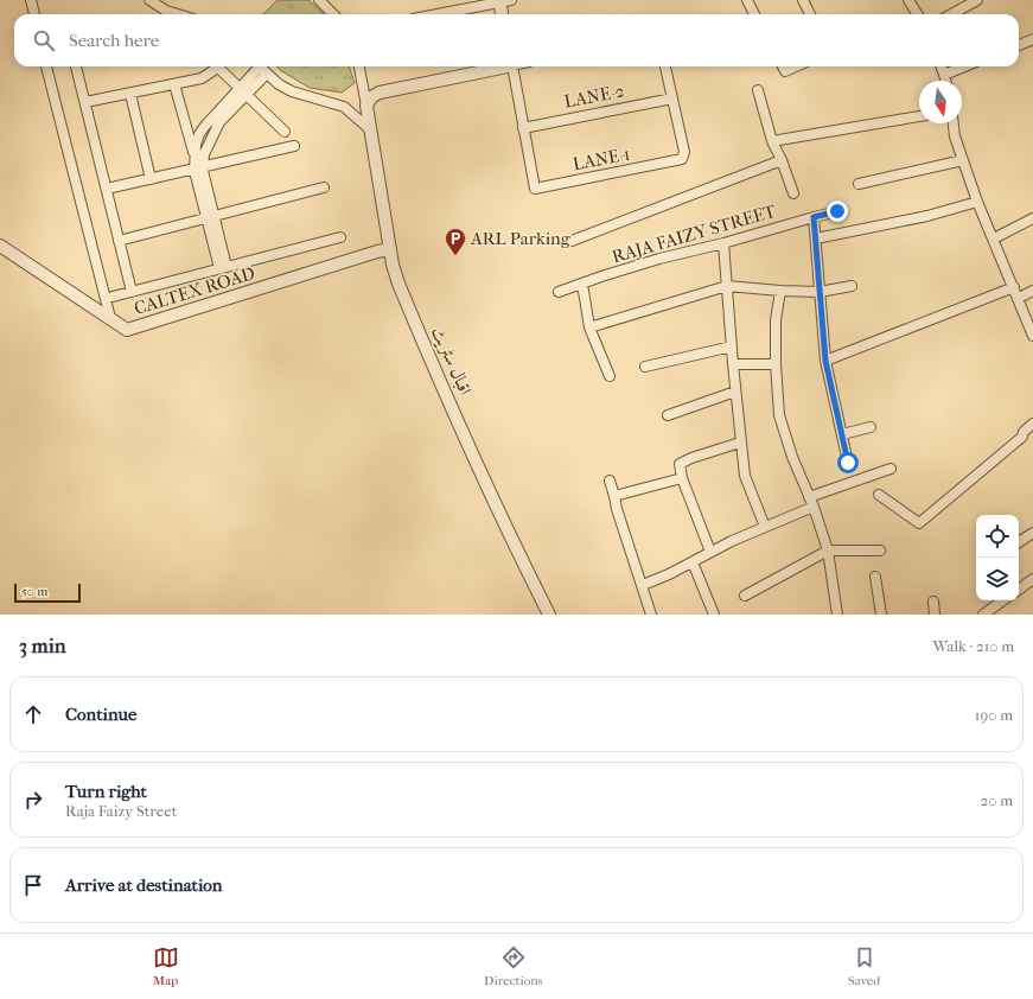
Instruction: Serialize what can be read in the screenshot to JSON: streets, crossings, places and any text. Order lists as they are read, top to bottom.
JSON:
{
  "streets": {
    "street": [
      "LANE-2",
      "LANE-1",
      "RAJA FAIZY STREET",
      "CALTEX ROAD",
      "اقبال سٹریٹ"
    ]
  },
  "crossings": [
    ["LANE-2", "LANE-1"],
    ["CALTEX ROAD", "اقبال سٹریٹ"]
  ],
  "places": {
    "parking": ["ARL Parking"]
  },
  "scale_bar": "50 m",
  "north": "bottom",
  "page": {
    "search": "Search here",
    "scale": "50 m",
    "heading": ["3 min", "Walk · 210 m"],
    "list": [
      ["Continue", "190 m"],
      ["Turn right", "Raja Faizy Street", "20 m"],
      "Arrive at destination"
    ],
    "nav": ["Map", "Directions", "Saved"]
  }
}
